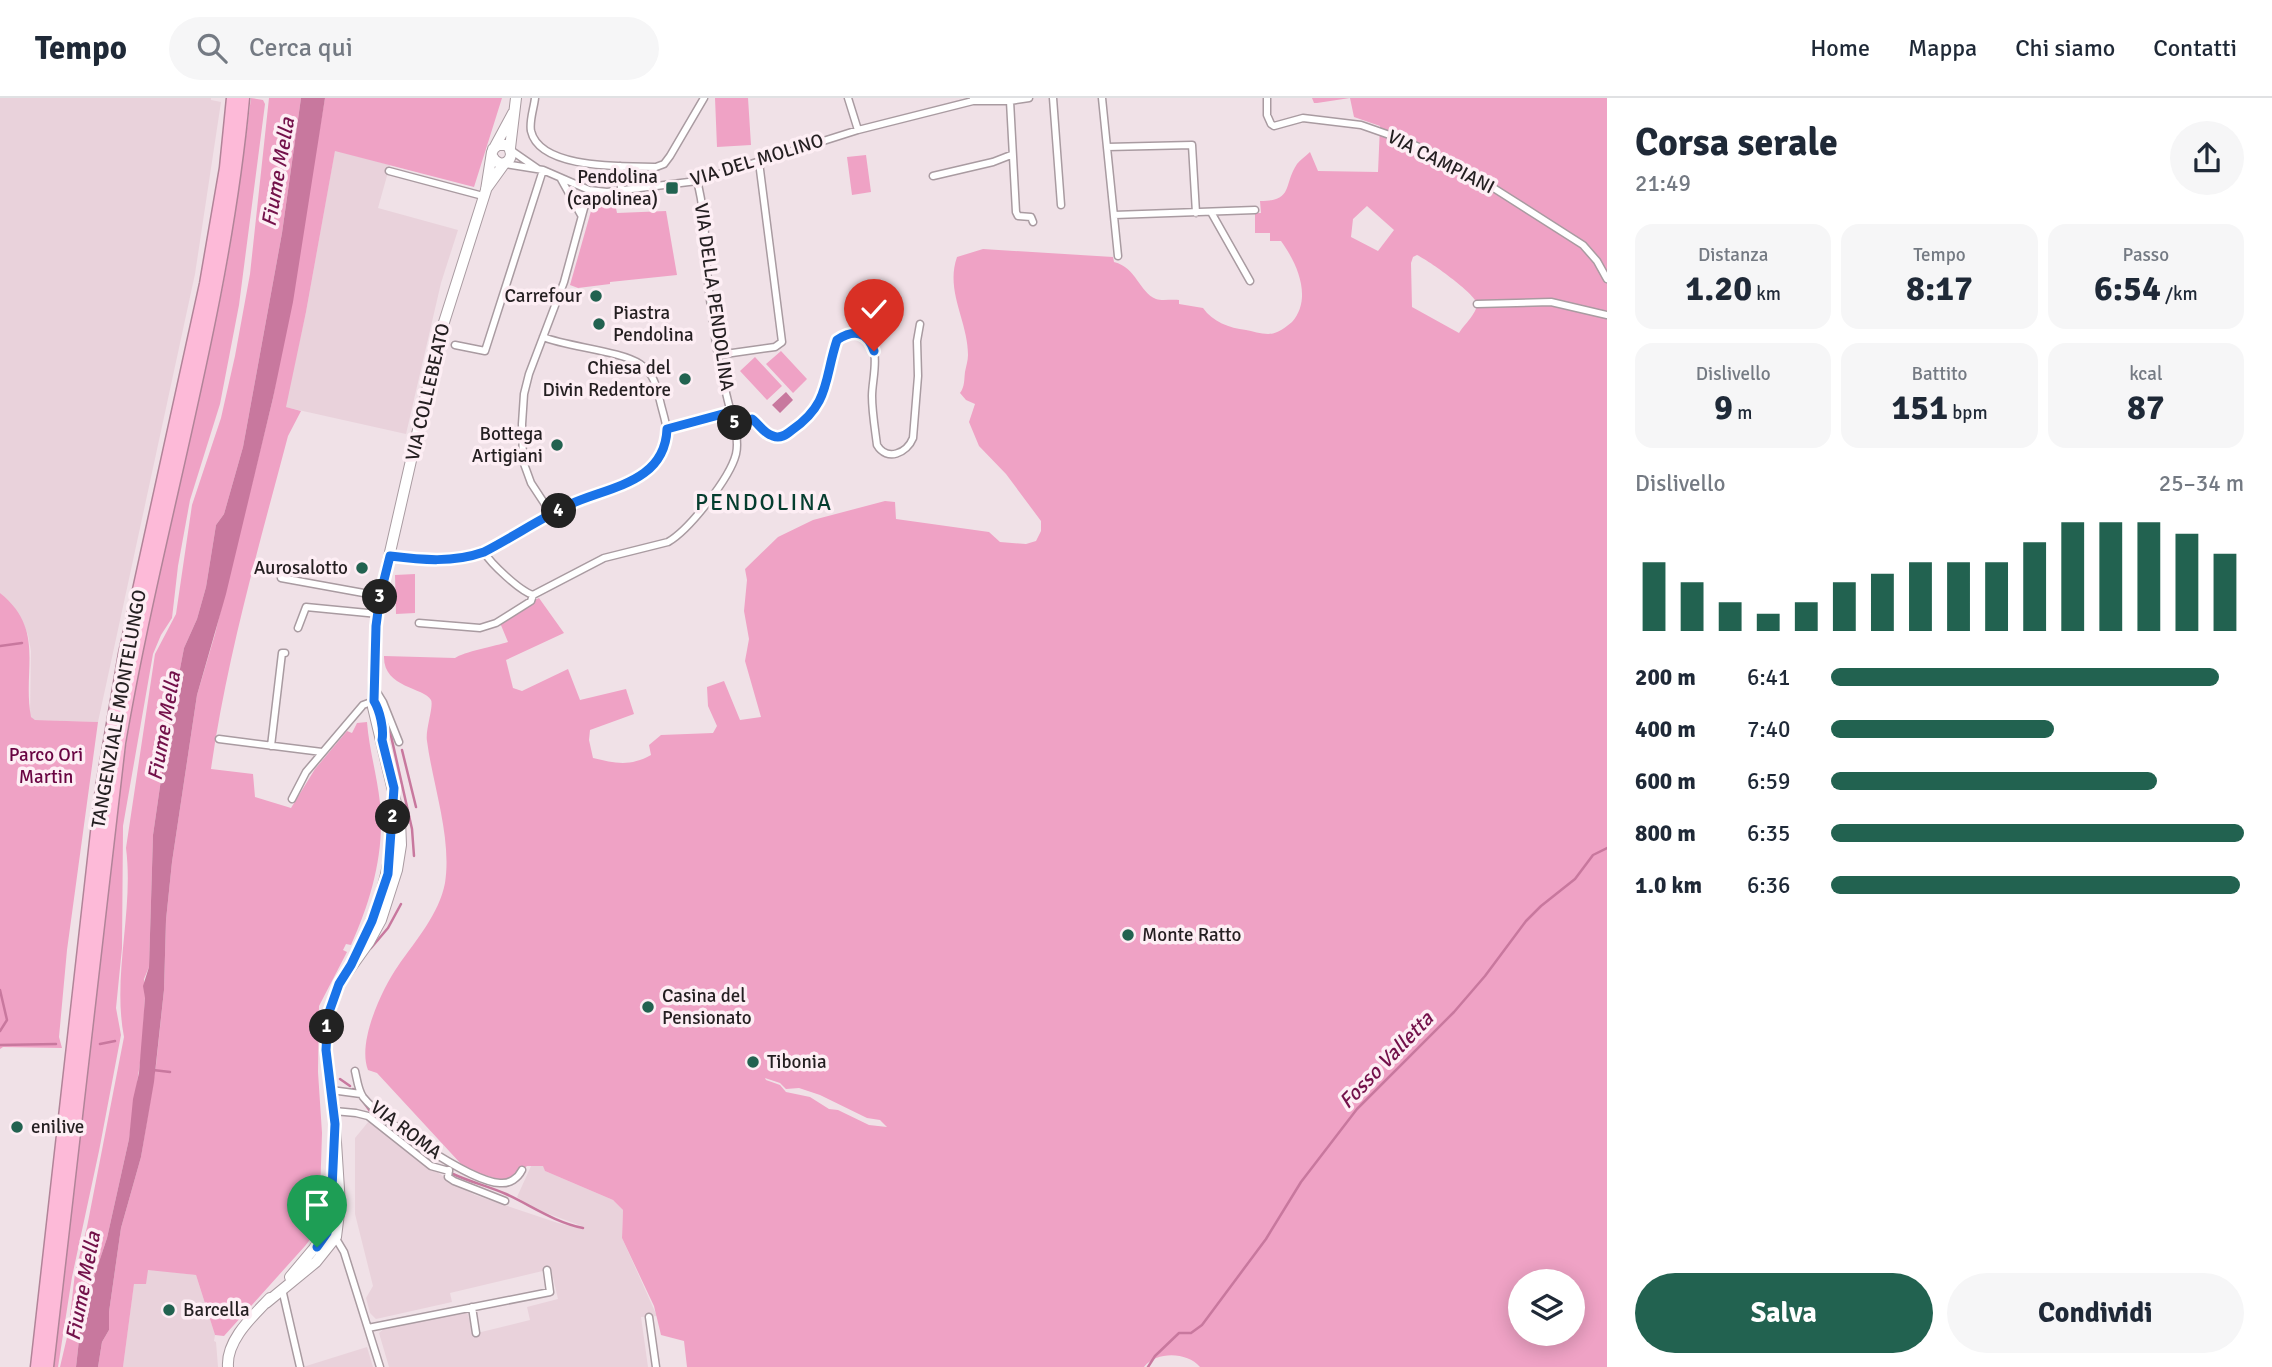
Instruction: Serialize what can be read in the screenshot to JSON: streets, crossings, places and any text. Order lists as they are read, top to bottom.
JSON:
{
  "streets": {
    "highway": ["TANGENZIALE MONTELUNGO"],
    "street": [
      "VIA DEL MOLINO",
      "VIA CAMPIANI",
      "VIA DELLA PENDOLINA",
      "VIA COLLEBEATO",
      "VIA ROMA"
    ]
  },
  "crossings": [
    ["VIA DEL MOLINO", "VIA DELLA PENDOLINA"],
    ["VIA DEL MOLINO", "VIA COLLEBEATO"]
  ],
  "districts": ["PENDOLINA"],
  "water": ["Fiume Mella", "Fosso Valletta"],
  "parks": ["Parco Ori Martin"],
  "places": {
    "transit": ["Pendolina (capolinea)"],
    "other": [
      "Carrefour",
      "Piastra Pendolina",
      "Chiesa del Divin Redentore",
      "Bottega Artigiani",
      "Aurosalotto",
      "Monte Ratto",
      "Casina del Pensionato",
      "Tibonia",
      "enilive",
      "Barcella"
    ]
  },
  "page": {
    "header": "Tempo",
    "search": "Cerca qui",
    "nav": [
      "Home",
      "Mappa",
      "Chi siamo",
      "Contatti"
    ],
    "heading": ["Corsa serale", "21:49"],
    "stats": [
      ["Distanza", "1.20 km"],
      ["Tempo", "8:17"],
      ["Passo", "6:54 /km"],
      ["Dislivello", "9 m"],
      ["Battito", "151 bpm"],
      ["kcal", "87"]
    ],
    "pins": [
      "5",
      "4",
      "3",
      "2",
      "1"
    ],
    "chart": ["Dislivello", "25–34 m"],
    "list": [
      {
        "name": "200 m",
        "note": "6:41"
      },
      {
        "name": "400 m",
        "note": "7:40"
      },
      {
        "name": "600 m",
        "note": "6:59"
      },
      {
        "name": "800 m",
        "note": "6:35"
      },
      {
        "name": "1.0 km",
        "note": "6:36"
      }
    ],
    "buttons": ["Salva", "Condividi"]
  }
}
